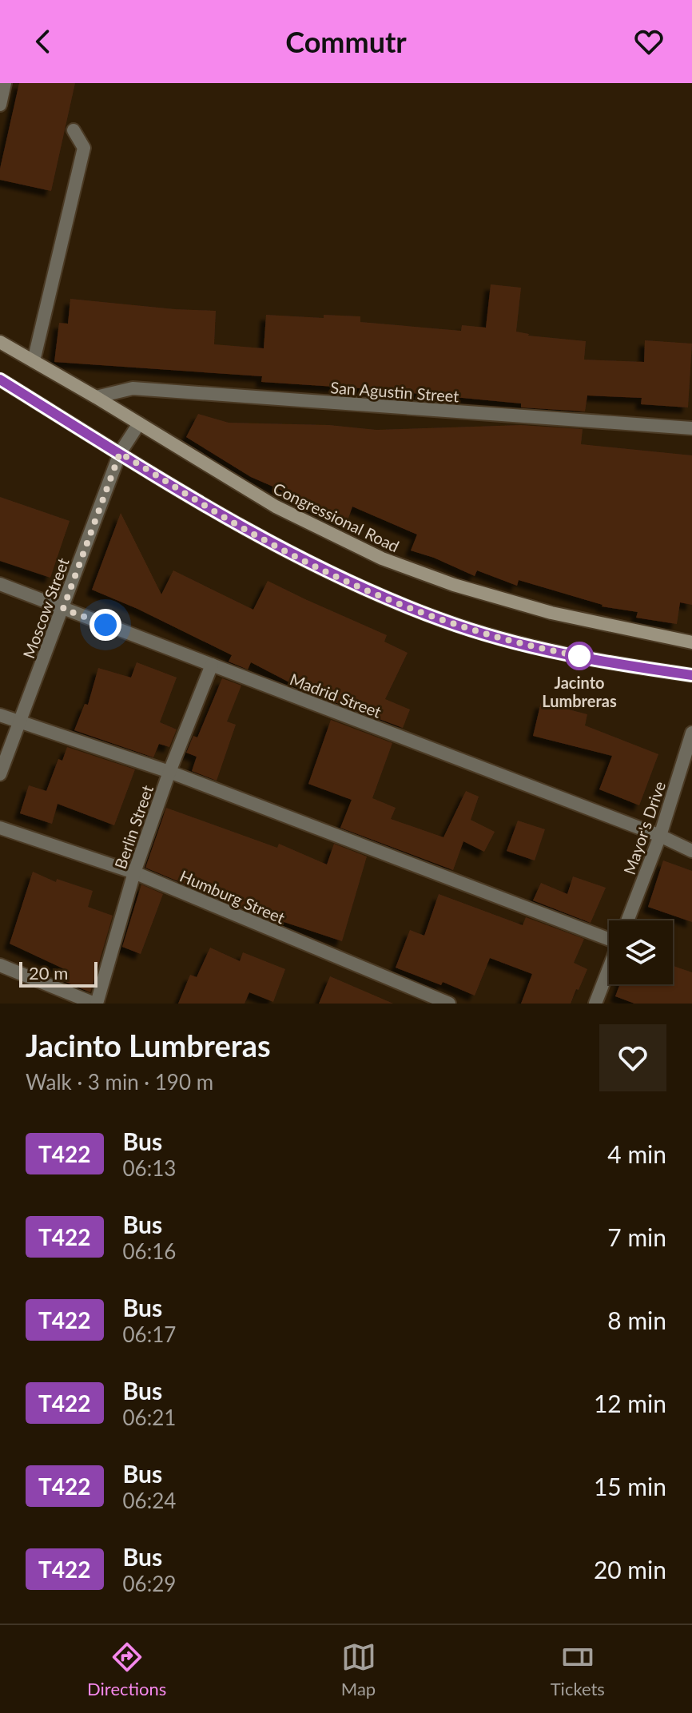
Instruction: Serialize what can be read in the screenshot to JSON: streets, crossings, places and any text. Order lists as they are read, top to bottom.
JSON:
{
  "streets": {
    "main road": ["Congressional Road"],
    "street": [
      "San Agustin Street",
      "Moscow Street",
      "Madrid Street",
      "Berlin Street",
      "Mayor's Drive",
      "Humburg Street"
    ]
  },
  "crossings": [
    ["San Agustin Street", "Congressional Road"],
    ["Congressional Road", "Moscow Street"],
    ["Moscow Street", "Madrid Street"],
    ["Madrid Street", "Berlin Street"],
    ["Madrid Street", "Mayor's Drive"],
    ["Berlin Street", "Humburg Street"]
  ],
  "places": ["Jacinto Lumbreras"],
  "lines": ["bus line T422"],
  "scale_bar": "20 m",
  "page": {
    "header": "Commutr",
    "scale": "20 m",
    "heading": ["Jacinto Lumbreras", "Walk · 3 min · 190 m"],
    "list": [
      {
        "mark": "T422",
        "name": "Bus",
        "note": "06:13",
        "value": "4 min"
      },
      {
        "mark": "T422",
        "name": "Bus",
        "note": "06:16",
        "value": "7 min"
      },
      {
        "mark": "T422",
        "name": "Bus",
        "note": "06:17",
        "value": "8 min"
      },
      {
        "mark": "T422",
        "name": "Bus",
        "note": "06:21",
        "value": "12 min"
      },
      {
        "mark": "T422",
        "name": "Bus",
        "note": "06:24",
        "value": "15 min"
      },
      {
        "mark": "T422",
        "name": "Bus",
        "note": "06:29",
        "value": "20 min"
      }
    ],
    "tabs": ["Directions", "Map", "Tickets"]
  }
}
